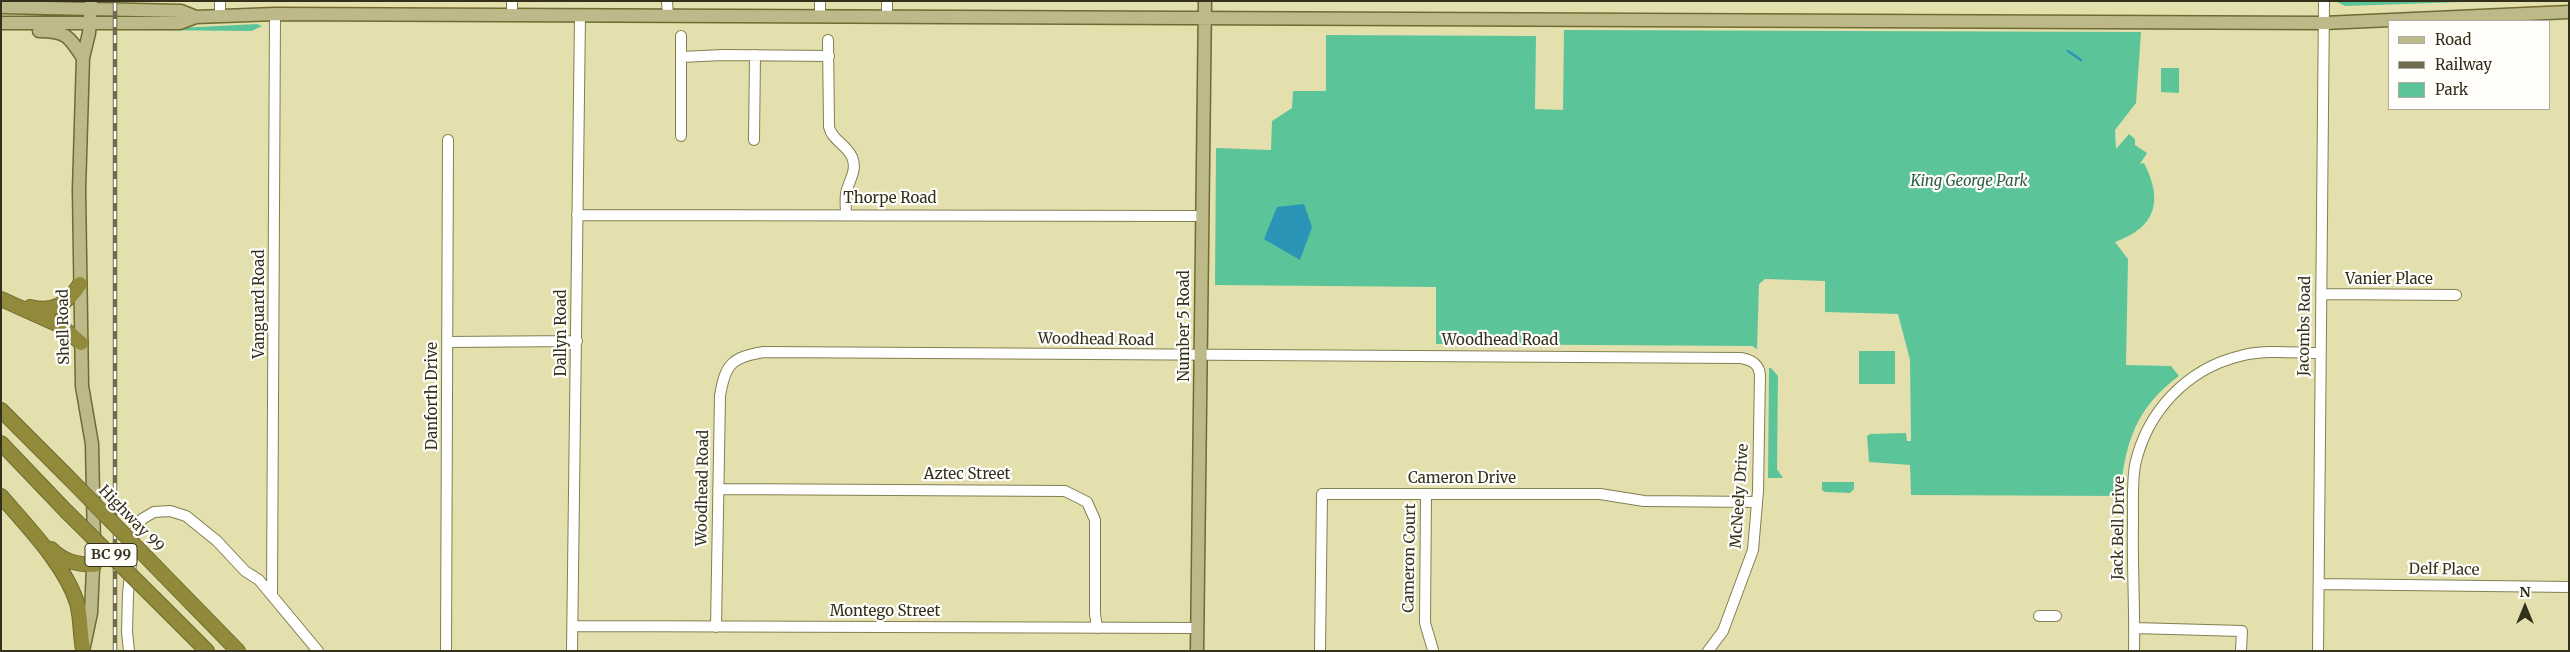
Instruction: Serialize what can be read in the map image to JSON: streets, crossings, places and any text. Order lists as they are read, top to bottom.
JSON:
{
  "streets": {
    "highway": ["Highway 99", "BC 99"],
    "main road": ["Number 5 Road", "Shell Road"],
    "street": [
      "Thorpe Road",
      "Vanier Place",
      "Vanguard Road",
      "Jacombs Road",
      "Dallyn Road",
      "Woodhead Road",
      "Danforth Drive",
      "Aztec Street",
      "Cameron Drive",
      "McNeely Drive",
      "Jack Bell Drive",
      "Cameron Court",
      "Delf Place",
      "Montego Street"
    ]
  },
  "crossings": [
    ["Thorpe Road", "Number 5 Road"],
    ["Thorpe Road", "Dallyn Road"],
    ["Vanier Place", "Jacombs Road"],
    ["Number 5 Road", "Woodhead Road"],
    ["Number 5 Road", "Montego Street"],
    ["Jacombs Road", "Jack Bell Drive"],
    ["Jacombs Road", "Delf Place"],
    ["Dallyn Road", "Montego Street"],
    ["Woodhead Road", "Aztec Street"],
    ["Woodhead Road", "McNeely Drive"],
    ["Woodhead Road", "Montego Street"],
    ["Aztec Street", "Montego Street"],
    ["Cameron Drive", "McNeely Drive"],
    ["Cameron Drive", "Cameron Court"]
  ],
  "parks": ["King George Park"],
  "legend": ["Road", "Railway", "Park"],
  "north": "top"
}
